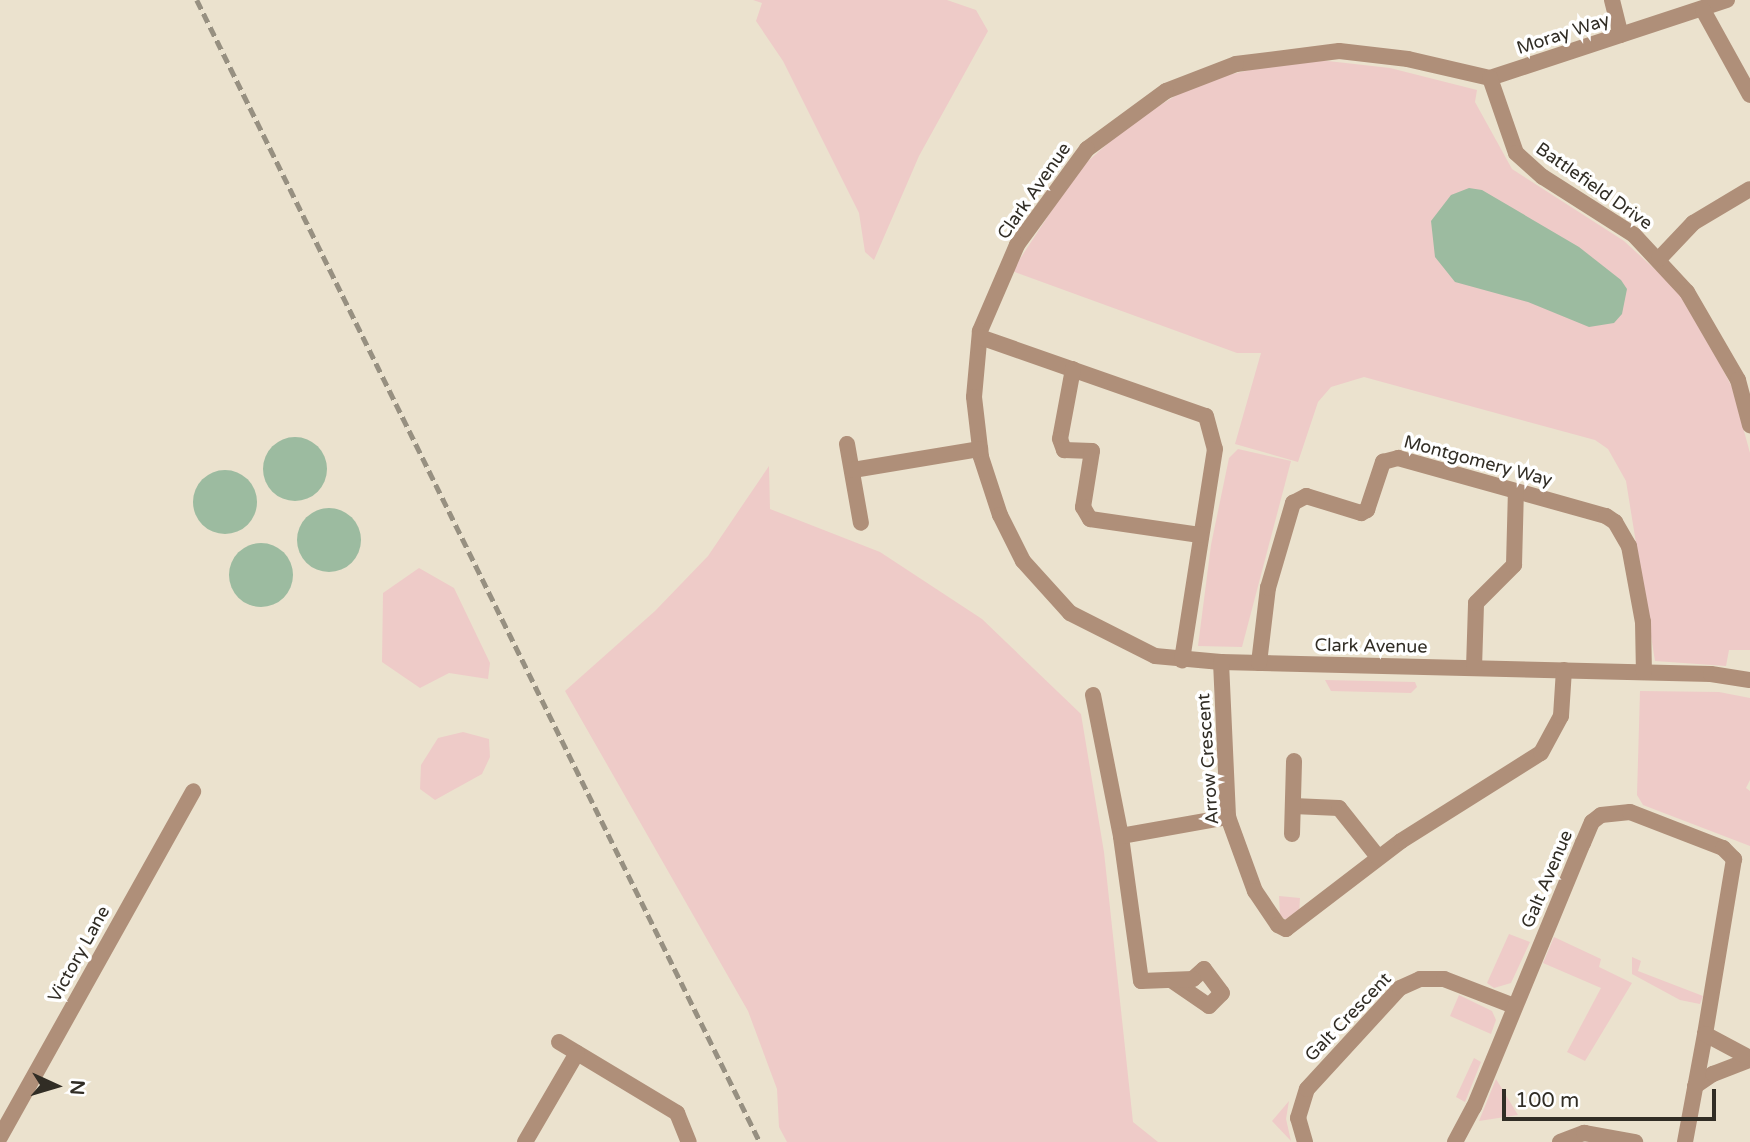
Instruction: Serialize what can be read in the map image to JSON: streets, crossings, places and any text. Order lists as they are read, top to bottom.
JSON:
{
  "streets": {
    "street": [
      "Moray Way",
      "Battlefield Drive",
      "Clark Avenue",
      "Montgomery Way",
      "Arrow Crescent",
      "Galt Avenue",
      "Victory Lane",
      "Galt Crescent"
    ]
  },
  "crossings": [
    ["Moray Way", "Battlefield Drive"],
    ["Moray Way", "Clark Avenue"],
    ["Battlefield Drive", "Clark Avenue"],
    ["Clark Avenue", "Montgomery Way"],
    ["Clark Avenue", "Arrow Crescent"],
    ["Galt Avenue", "Galt Crescent"]
  ],
  "scale_bar": "100 m",
  "north": "right"
}
